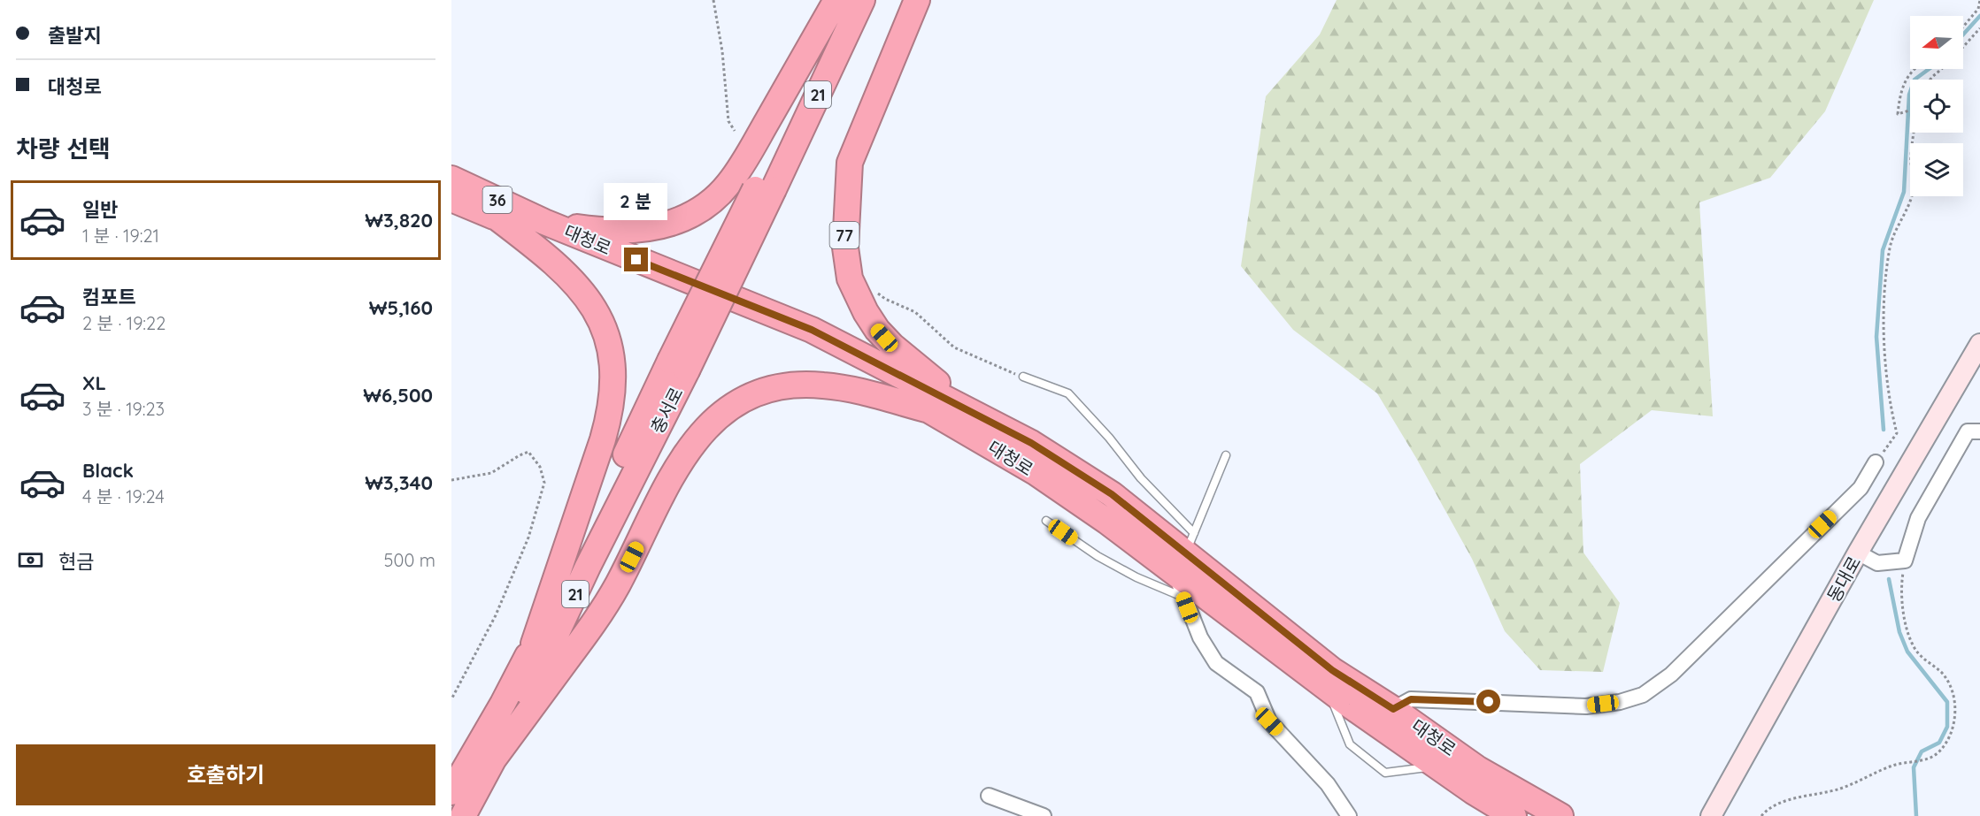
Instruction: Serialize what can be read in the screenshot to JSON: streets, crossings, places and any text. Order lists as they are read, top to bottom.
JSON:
{
  "streets": {
    "highway": [
      "21",
      "36",
      "77",
      "대청로",
      "충서로"
    ],
    "street": ["동대로"]
  },
  "crossings": [
    ["21", "충서로"],
    ["77", "대청로"]
  ],
  "north": "left",
  "page": {
    "banner": ["출발지", "대청로"],
    "heading": "차량 선택",
    "list": [
      {
        "name": "일반",
        "note": "1 분 · 19:21",
        "value": "₩3,820"
      },
      {
        "name": "컴포트",
        "note": "2 분 · 19:22",
        "value": "₩5,160"
      },
      {
        "name": "XL",
        "note": "3 분 · 19:23",
        "value": "₩6,500"
      },
      {
        "name": "Black",
        "note": "4 분 · 19:24",
        "value": "₩3,340"
      }
    ],
    "bubble": "2 분",
    "pay": ["현금", "500 m"],
    "buttons": "호출하기"
  }
}
